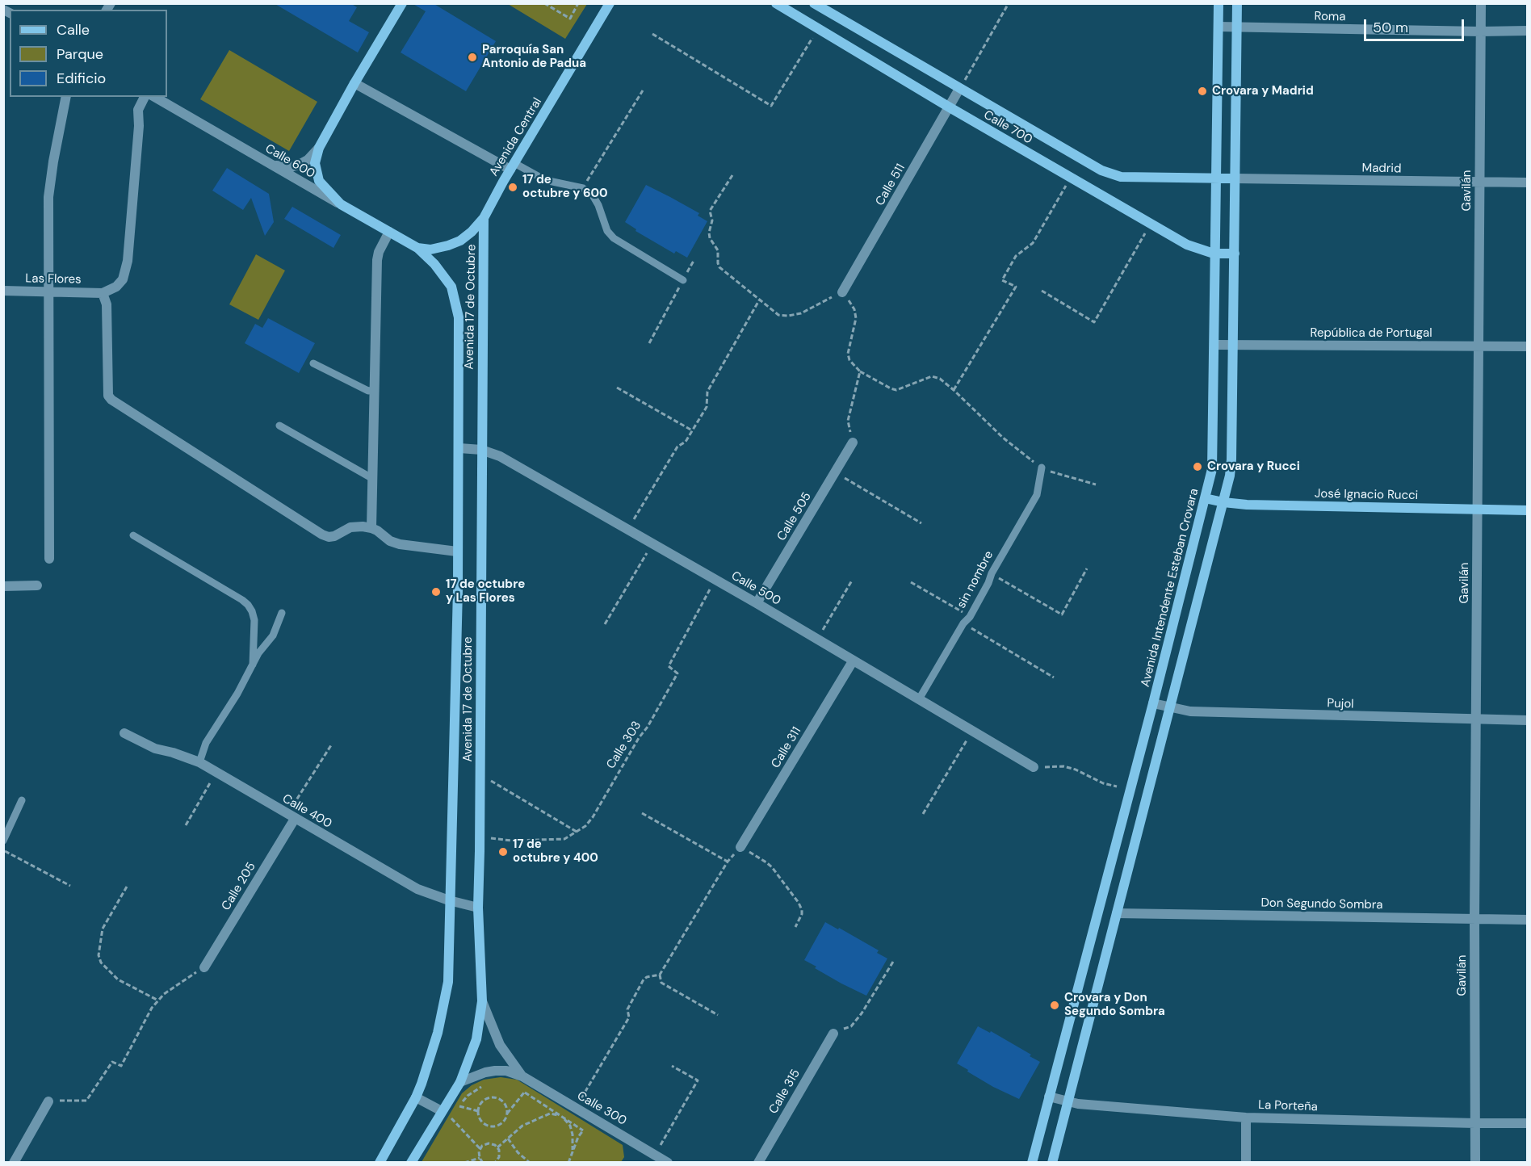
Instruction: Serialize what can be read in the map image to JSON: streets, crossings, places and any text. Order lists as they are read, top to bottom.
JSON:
{
  "streets": {
    "main road": [
      "Calle 700",
      "Avenida Central",
      "Calle 600",
      "Avenida 17 de Octubre",
      "José Ignacio Rucci",
      "Avenida Intendente Esteban Crovara"
    ],
    "street": [
      "Roma",
      "Madrid",
      "Calle 511",
      "Gavilán",
      "Las Flores",
      "República de Portugal",
      "Calle 505",
      "Calle 500",
      "Pujol",
      "Calle 311",
      "Calle 400",
      "Calle 205",
      "Don Segundo Sombra",
      "Calle 315",
      "La Porteña",
      "Calle 300"
    ],
    "lane": ["sin nombre"],
    "path": ["Calle 303"]
  },
  "crossings": [
    ["Roma", "Gavilán"],
    ["Roma", "Avenida Intendente Esteban Crovara"],
    ["Calle 700", "Madrid"],
    ["Calle 700", "Calle 511"],
    ["Calle 700", "Avenida Intendente Esteban Crovara"],
    ["Avenida Central", "Calle 600"],
    ["Avenida Central", "Avenida 17 de Octubre"],
    ["Calle 600", "Avenida 17 de Octubre"],
    ["Madrid", "Gavilán"],
    ["Gavilán", "República de Portugal"],
    ["Gavilán", "José Ignacio Rucci"],
    ["Gavilán", "Pujol"],
    ["Gavilán", "Don Segundo Sombra"],
    ["Gavilán", "La Porteña"],
    ["Avenida 17 de Octubre", "Calle 500"],
    ["Avenida 17 de Octubre", "Calle 303"],
    ["Avenida 17 de Octubre", "Calle 400"],
    ["República de Portugal", "Avenida Intendente Esteban Crovara"],
    ["José Ignacio Rucci", "Avenida Intendente Esteban Crovara"],
    ["Calle 505", "Calle 500"],
    ["sin nombre", "Calle 500"],
    ["Avenida Intendente Esteban Crovara", "Pujol"],
    ["Avenida Intendente Esteban Crovara", "La Porteña"],
    ["Calle 500", "Calle 303"],
    ["Calle 500", "Calle 311"],
    ["Calle 400", "Calle 205"]
  ],
  "places": [
    "Parroquía San Antonio de Padua",
    "Crovara y Madrid",
    "17 de octubre y 600",
    "Crovara y Rucci",
    "17 de octubre y Las Flores",
    "17 de octubre y 400",
    "Crovara y Don Segundo Sombra"
  ],
  "legend": ["Calle", "Parque", "Edificio"],
  "scale_bar": "50 m"
}
